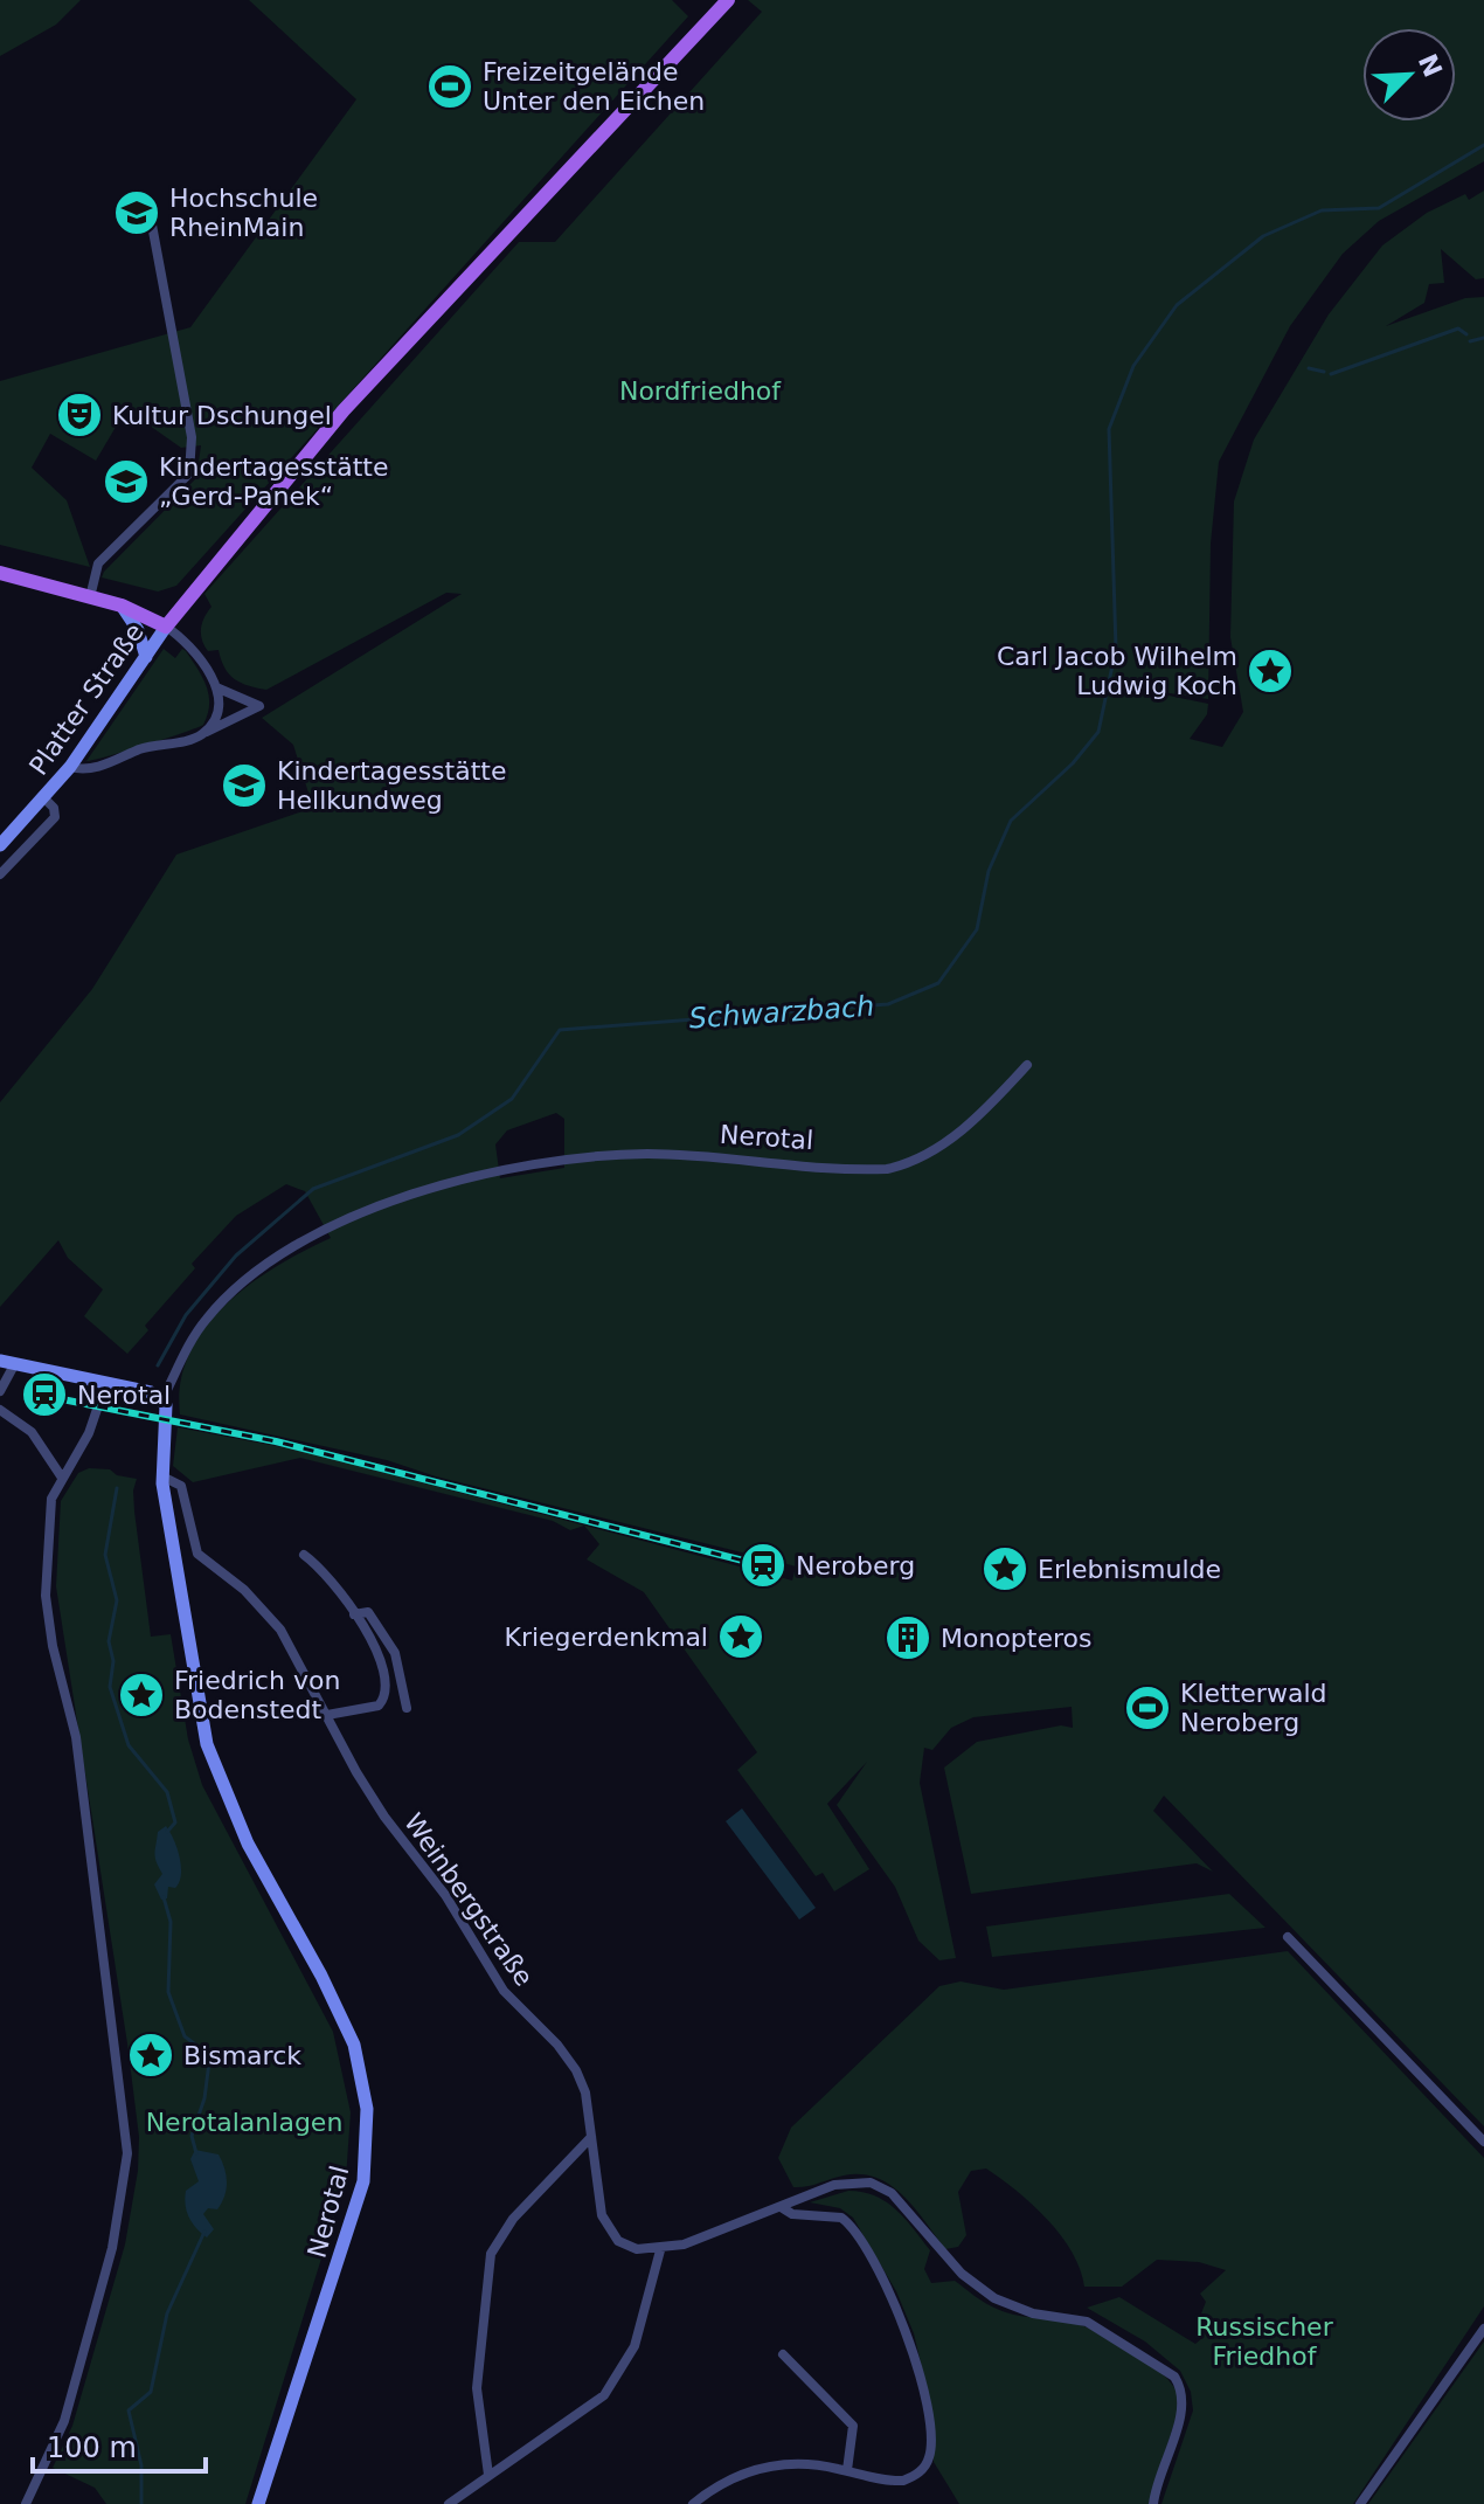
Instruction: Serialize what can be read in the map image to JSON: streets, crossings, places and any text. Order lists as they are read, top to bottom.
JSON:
{
  "streets": {
    "street": ["Platter Straße", "Nerotal", "Weinbergstraße"]
  },
  "crossings": [
    ["Nerotal", "Weinbergstraße"]
  ],
  "water": ["Schwarzbach"],
  "parks": ["Nordfriedhof", "Nerotalanlagen", "Russischer Friedhof"],
  "places": {
    "sports": ["Freizeitgelände Unter den Eichen", "Kletterwald Neroberg"],
    "school or university": ["Hochschule RheinMain", "Kindertagesstätte „Gerd-Panek“", "Kindertagesstätte Hellkundweg"],
    "theatre": ["Kultur Dschungel"],
    "place": [
      "Carl Jacob Wilhelm Ludwig Koch",
      "Erlebnismulde",
      "Kriegerdenkmal",
      "Friedrich von Bodenstedt",
      "Bismarck"
    ],
    "station": ["Nerotal", "Neroberg"],
    "building": ["Monopteros"]
  },
  "scale_bar": "100 m",
  "north": "top right"
}
